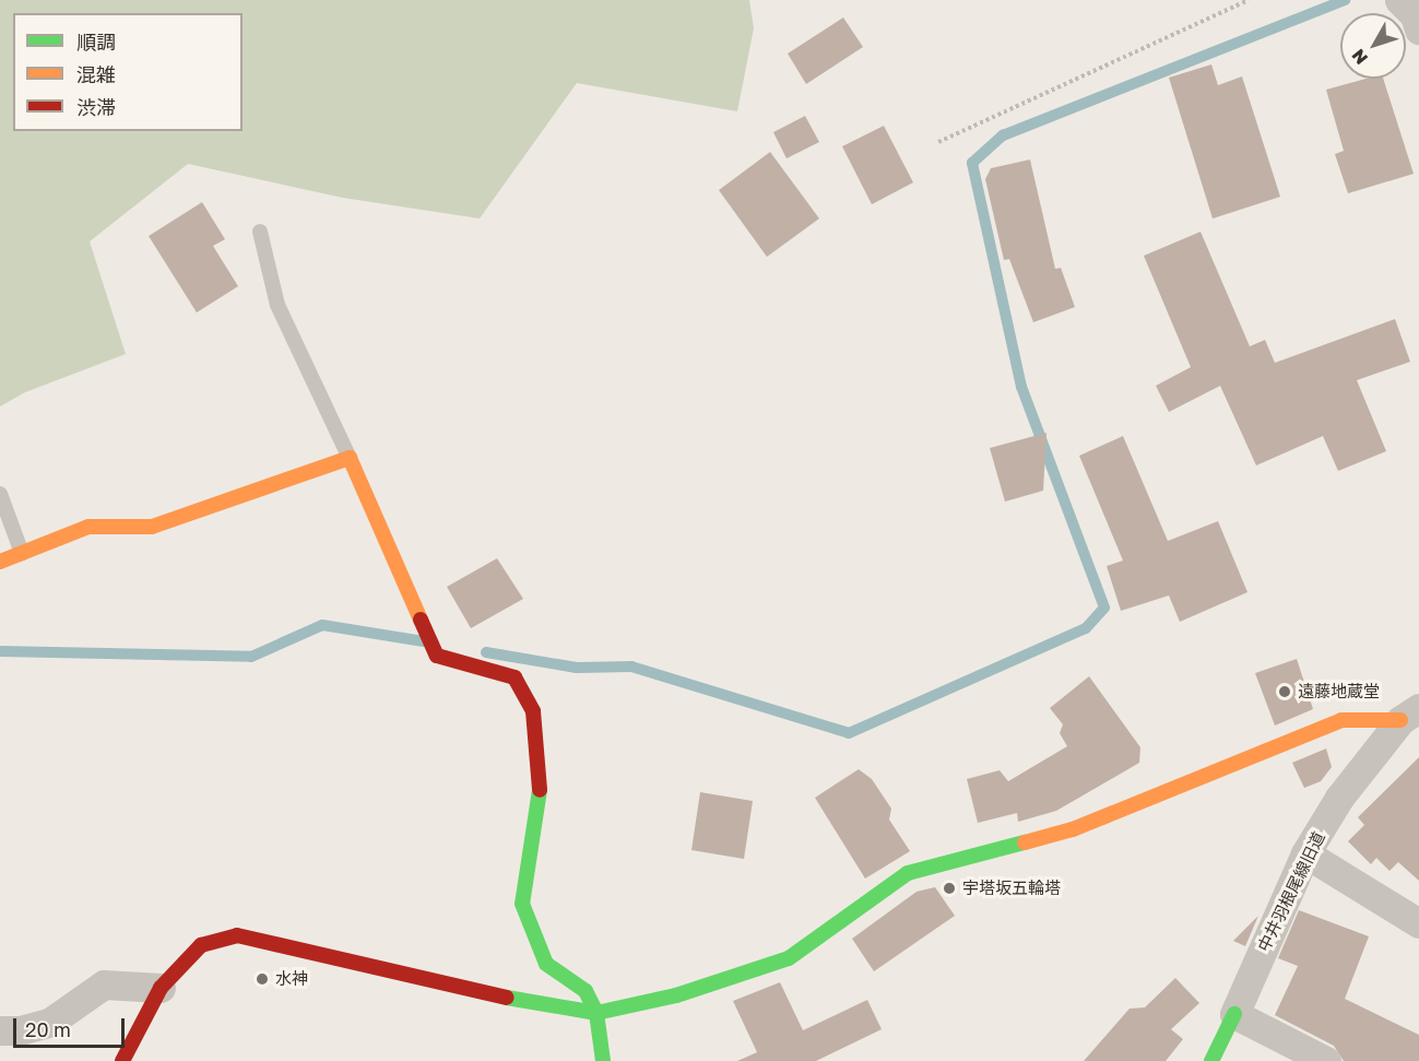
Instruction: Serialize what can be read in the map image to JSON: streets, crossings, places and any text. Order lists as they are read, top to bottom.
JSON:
{
  "streets": {
    "street": ["中井羽根尾線旧道"]
  },
  "places": ["遠藤地蔵堂", "宇塔坂五輪塔", "水神"],
  "legend": ["順調", "混雑", "渋滞"],
  "scale_bar": "20 m",
  "north": "bottom left"
}
